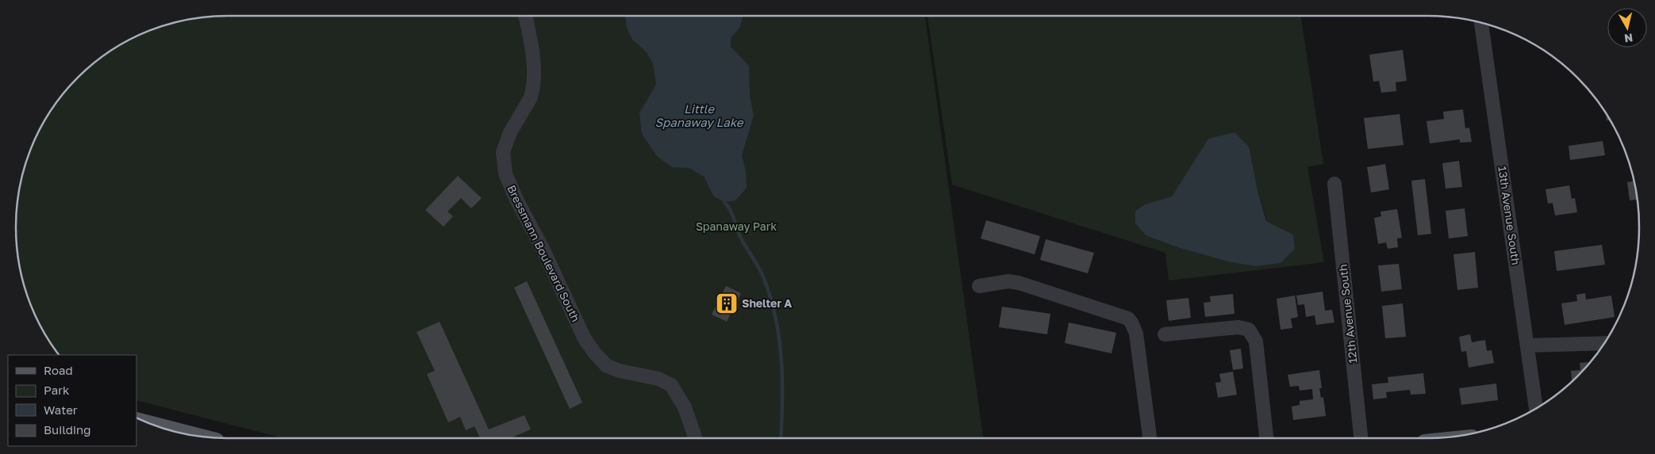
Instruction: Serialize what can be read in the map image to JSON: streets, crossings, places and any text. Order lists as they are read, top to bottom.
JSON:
{
  "streets": {
    "street": ["13th Avenue South", "Bressmann Boulevard South", "12th Avenue South"]
  },
  "water": ["Little Spanaway Lake"],
  "parks": ["Spanaway Park"],
  "places": {
    "building": ["Shelter A"]
  },
  "legend": [
    "Road",
    "Park",
    "Water",
    "Building"
  ],
  "north": "bottom"
}
